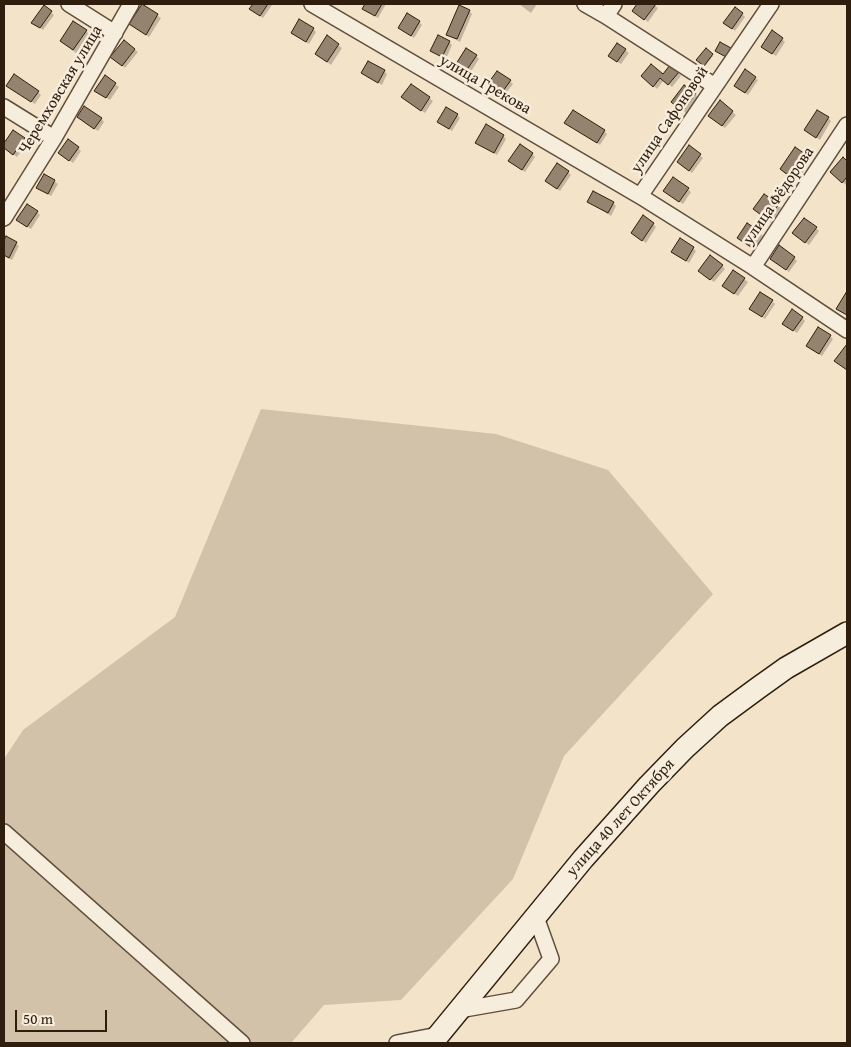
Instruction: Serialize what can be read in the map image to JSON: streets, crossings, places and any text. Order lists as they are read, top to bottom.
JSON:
{
  "streets": {
    "main road": ["улица 40 лет Октября"],
    "street": [
      "улица Грекова",
      "Черемховская улица",
      "улица Сафоновой",
      "улица Фёдорова"
    ]
  },
  "crossings": [
    ["улица Грекова", "улица Сафоновой"],
    ["улица Сафоновой", "улица Фёдорова"]
  ],
  "scale_bar": "50 m"
}
